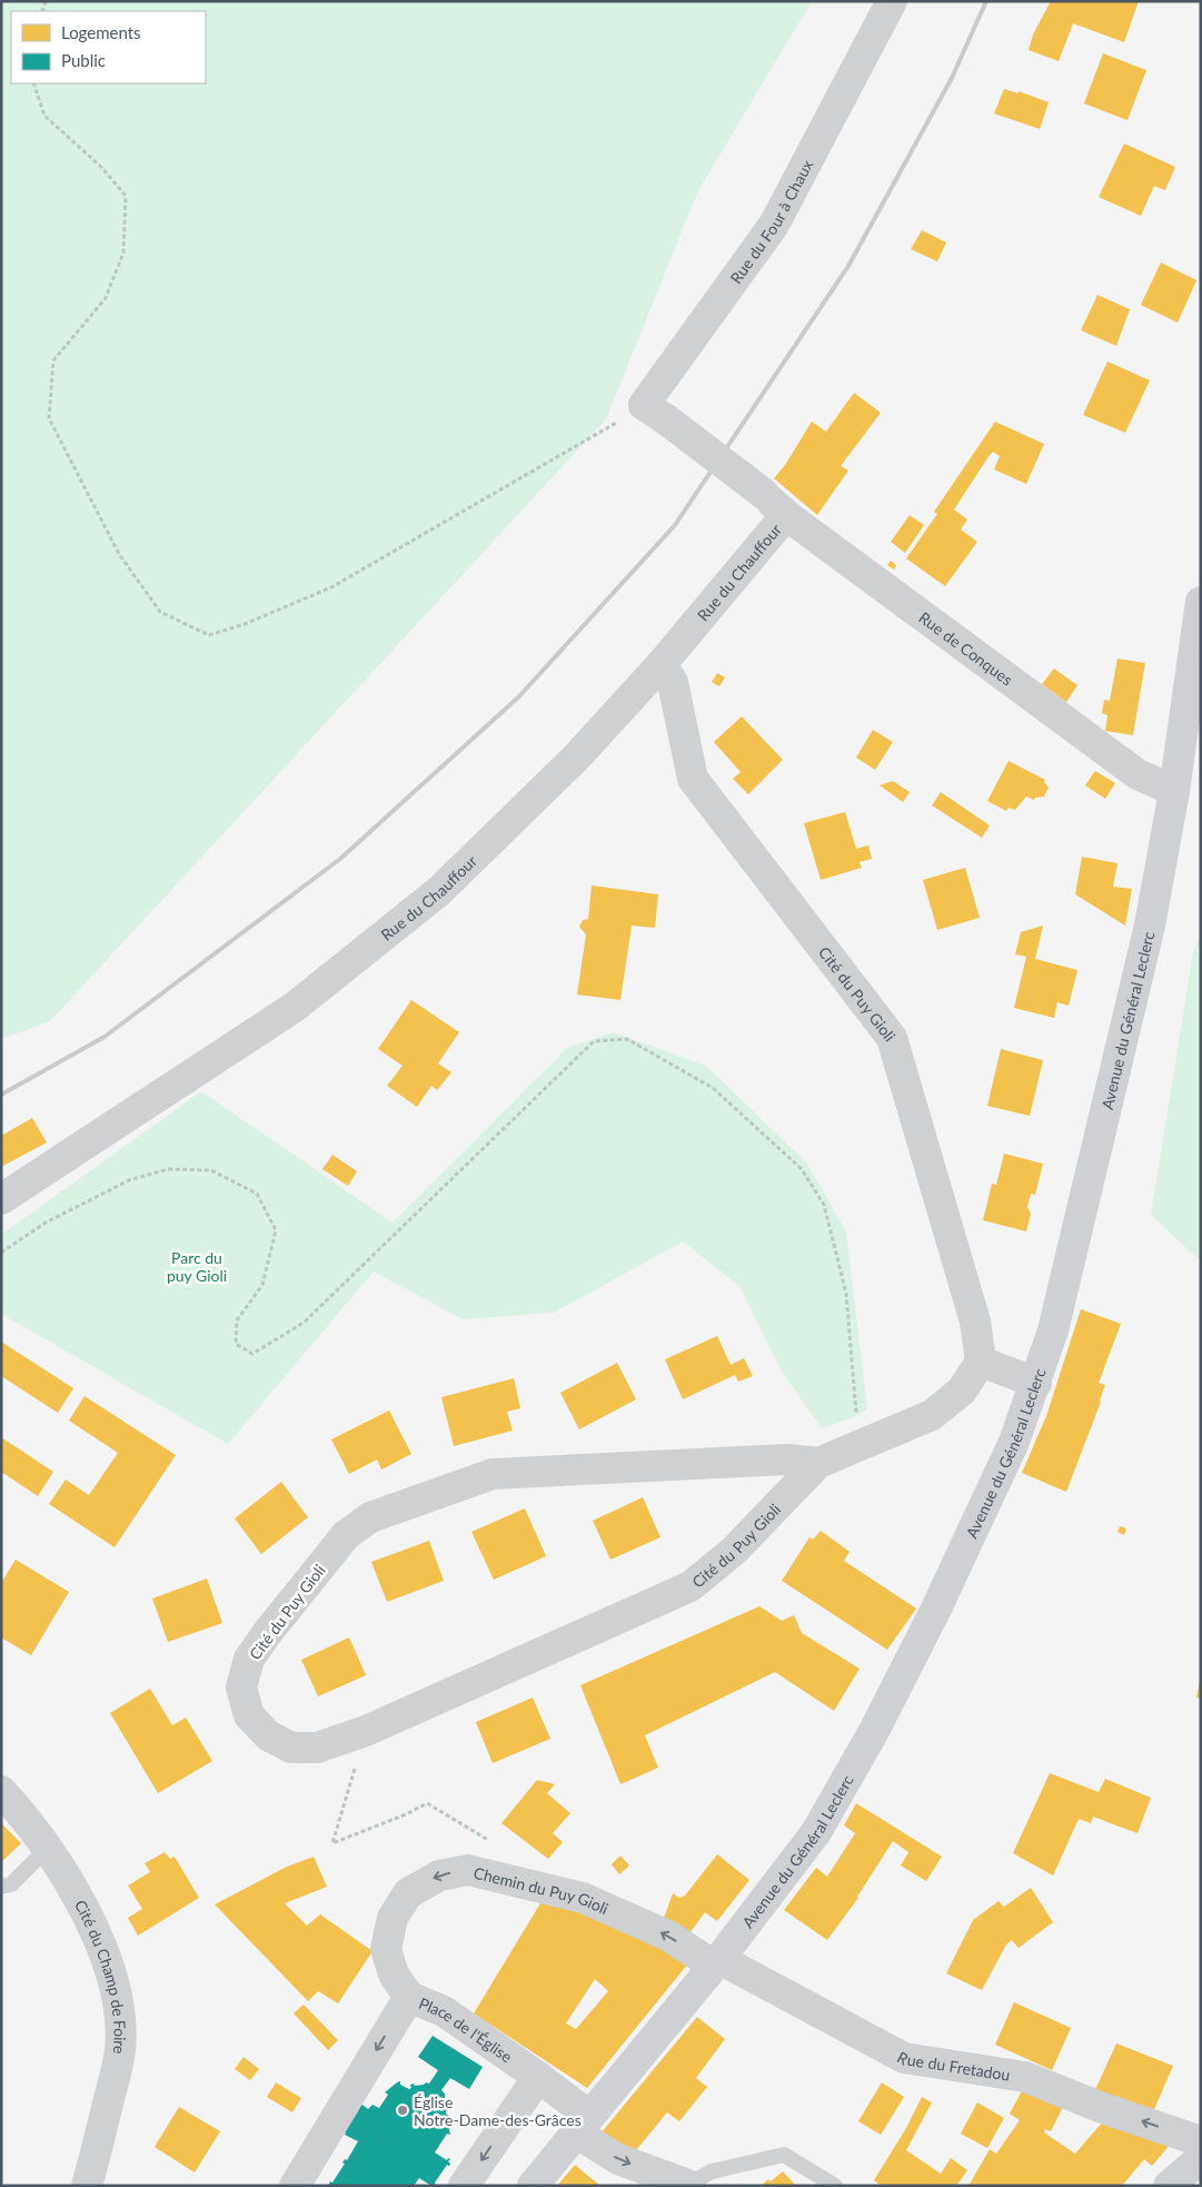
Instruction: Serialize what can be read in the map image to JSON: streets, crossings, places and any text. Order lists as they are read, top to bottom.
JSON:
{
  "streets": {
    "street": [
      "Rue du Four à Chaux",
      "Rue du Chauffour",
      "Rue de Conques",
      "Cité du Puy Gioli",
      "Avenue du Général Leclerc",
      "Chemin du Puy Gioli",
      "Cité du Champ de Foire",
      "Place de l'Église",
      "Rue du Fretadou"
    ]
  },
  "crossings": [
    ["Rue du Four à Chaux", "Rue de Conques"],
    ["Rue du Chauffour", "Rue de Conques"],
    ["Rue du Chauffour", "Cité du Puy Gioli"],
    ["Rue de Conques", "Avenue du Général Leclerc"],
    ["Avenue du Général Leclerc", "Chemin du Puy Gioli"],
    ["Avenue du Général Leclerc", "Place de l'Église"],
    ["Avenue du Général Leclerc", "Rue du Fretadou"],
    ["Chemin du Puy Gioli", "Place de l'Église"],
    ["Chemin du Puy Gioli", "Rue du Fretadou"]
  ],
  "one_way": ["Rue du Fretadou"],
  "parks": ["Parc du puy Gioli"],
  "places": ["Église Notre-Dame-des-Grâces"],
  "legend": ["Logements", "Public"]
}
